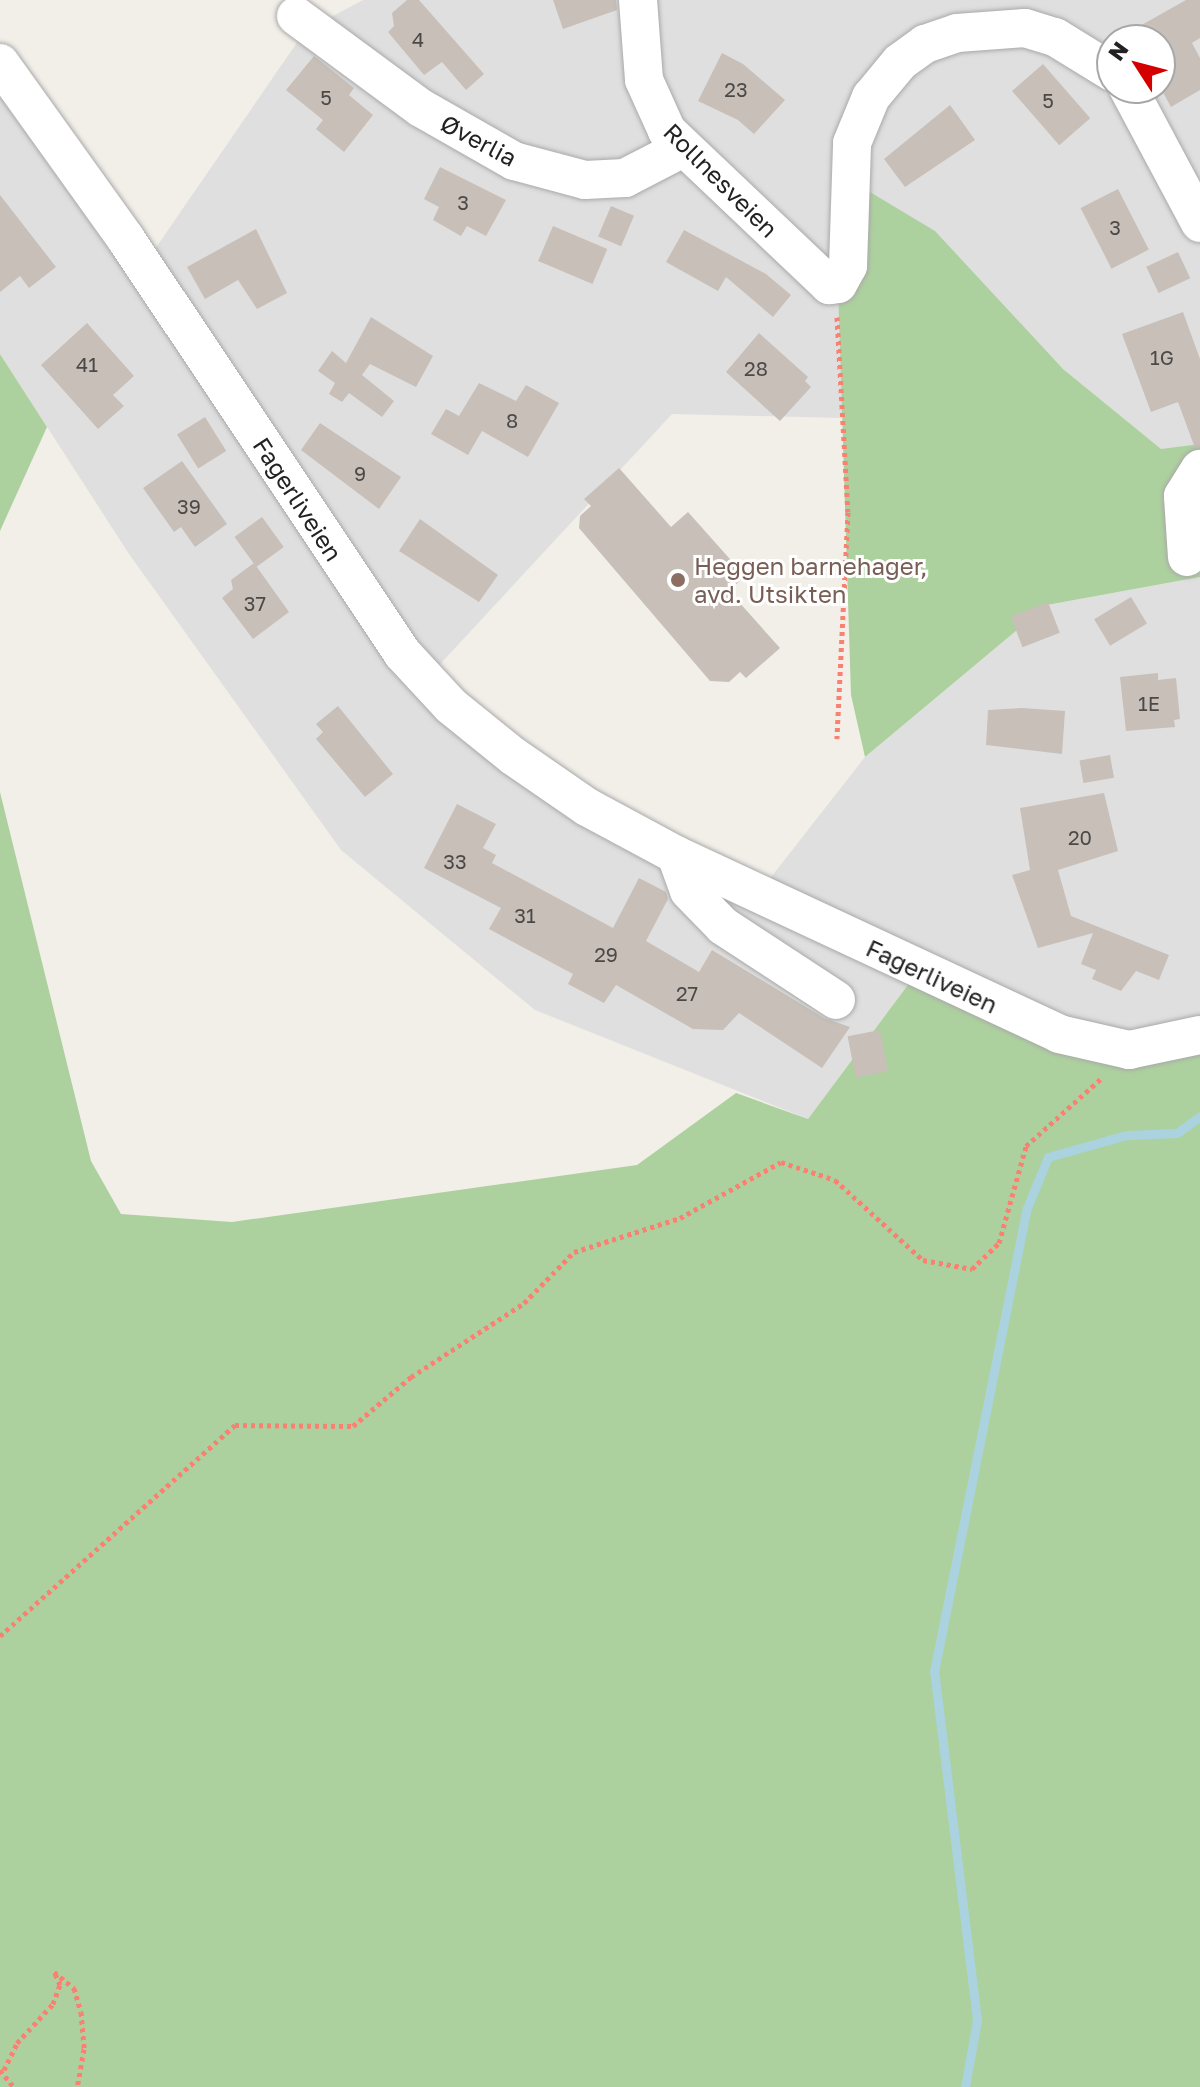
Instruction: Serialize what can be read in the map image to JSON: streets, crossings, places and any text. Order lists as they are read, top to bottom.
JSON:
{
  "streets": {
    "street": ["Øverlia", "Rollnesveien", "Fagerliveien"]
  },
  "crossings": [
    ["Øverlia", "Rollnesveien"]
  ],
  "places": ["Heggen barnehager, avd. Utsikten"],
  "house_numbers": [
    "4",
    "23",
    "5",
    "5",
    "3",
    "3",
    "1G",
    "41",
    "28",
    "8",
    "9",
    "39",
    "37",
    "1E",
    "20",
    "33",
    "31",
    "29",
    "27"
  ],
  "north": "top left"
}
